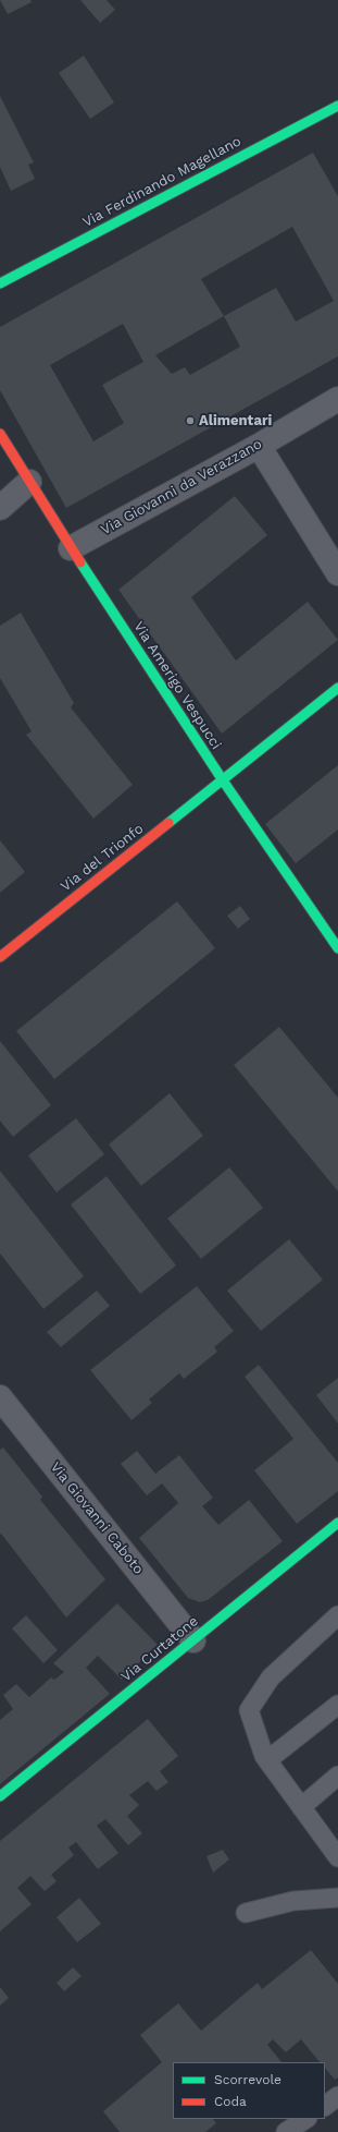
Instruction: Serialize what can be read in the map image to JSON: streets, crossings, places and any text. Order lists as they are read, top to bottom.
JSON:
{
  "streets": {
    "street": [
      "Via Ferdinando Magellano",
      "Via Giovanni da Verazzano",
      "Via Amerigo Vespucci",
      "Via del Trionfo",
      "Via Giovanni Caboto",
      "Via Curtatone"
    ]
  },
  "crossings": [
    ["Via Giovanni da Verazzano", "Via Amerigo Vespucci"],
    ["Via Amerigo Vespucci", "Via del Trionfo"],
    ["Via Giovanni Caboto", "Via Curtatone"]
  ],
  "places": ["Alimentari"],
  "legend": ["Scorrevole", "Coda"]
}
